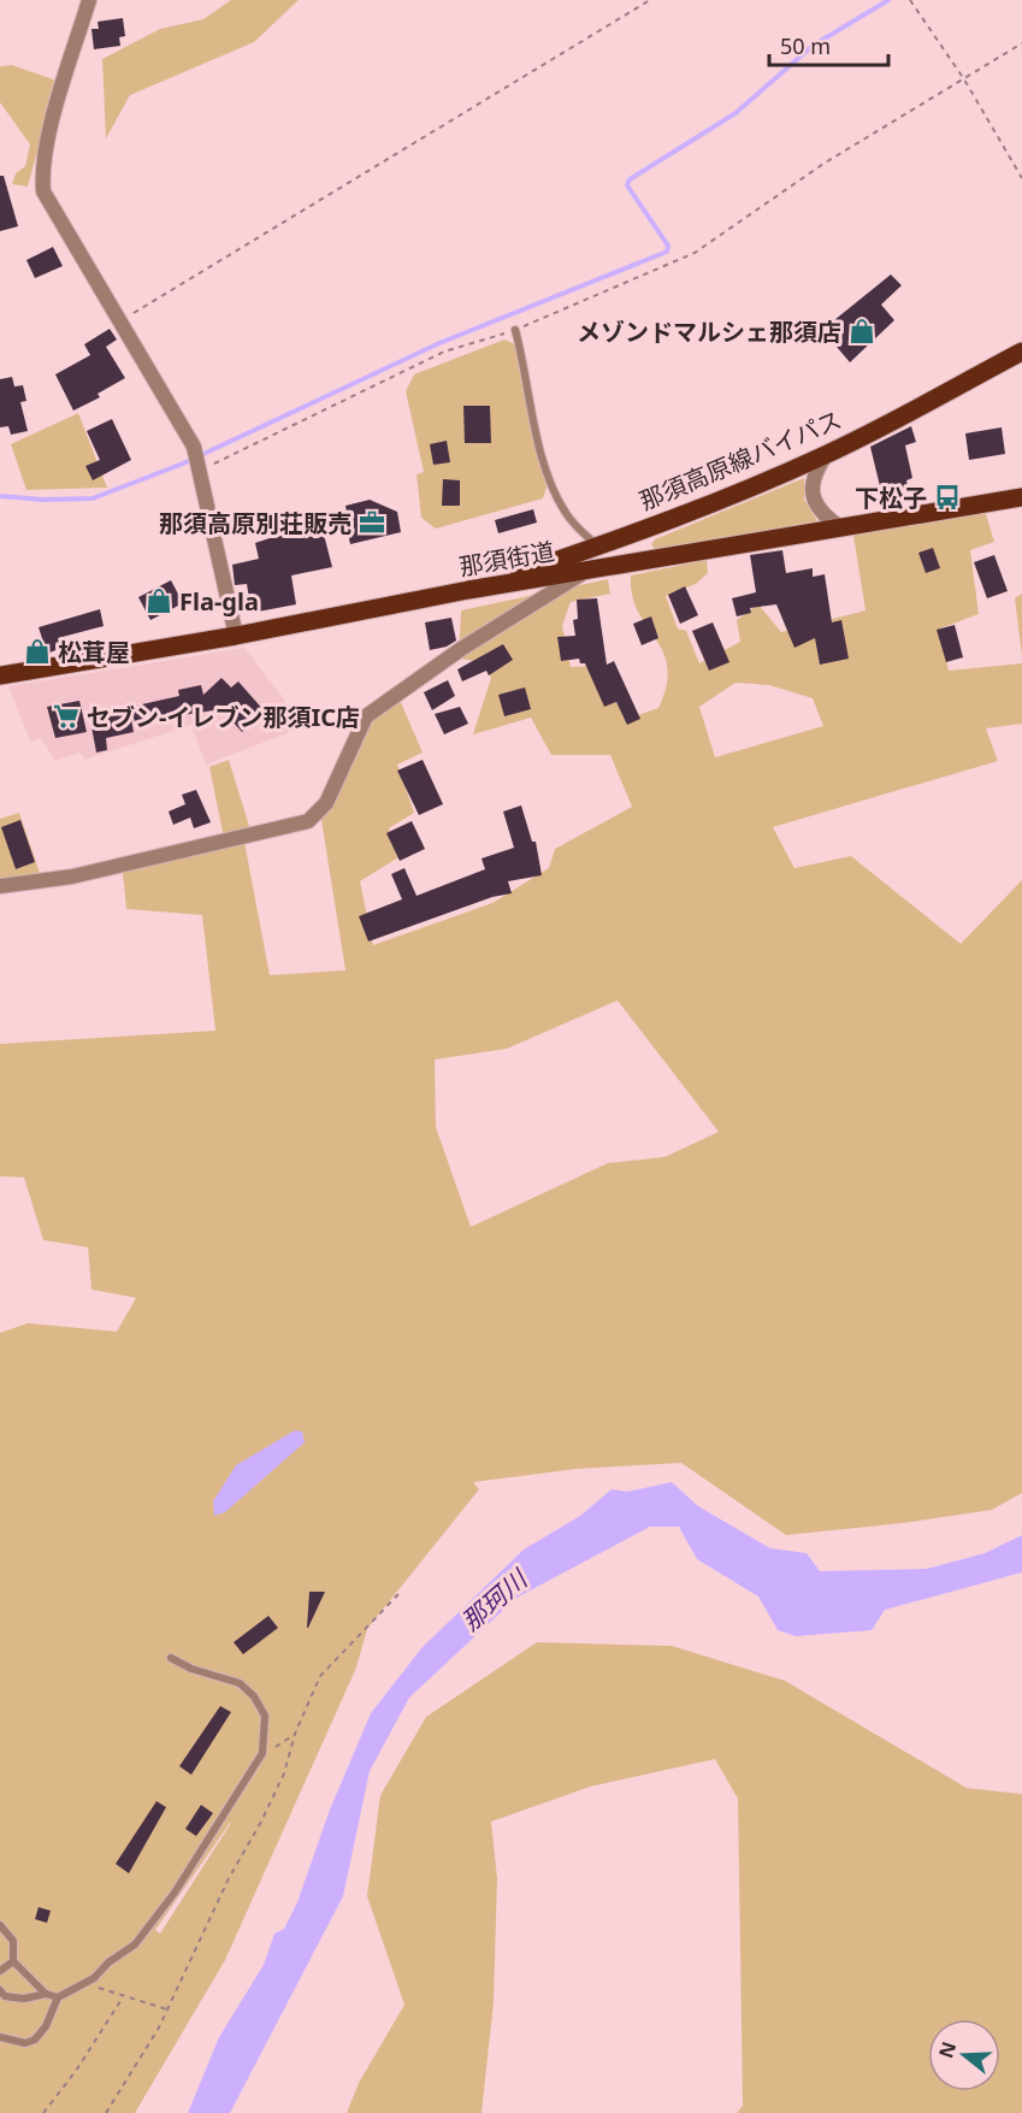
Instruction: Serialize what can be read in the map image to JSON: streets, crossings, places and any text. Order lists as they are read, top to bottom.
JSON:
{
  "streets": {
    "main road": ["那須高原線バイパス", "那須街道"]
  },
  "crossings": [
    ["那須高原線バイパス", "那須街道"]
  ],
  "water": ["那珂川"],
  "places": {
    "shop": ["メゾンドマルシェ那須店", "Fla-gla", "松茸屋"],
    "bus stop": ["下松子"],
    "office": ["那須高原別荘販売"],
    "supermarket": ["セブン-イレブン那須IC店"]
  },
  "scale_bar": "50 m",
  "north": "left"
}
